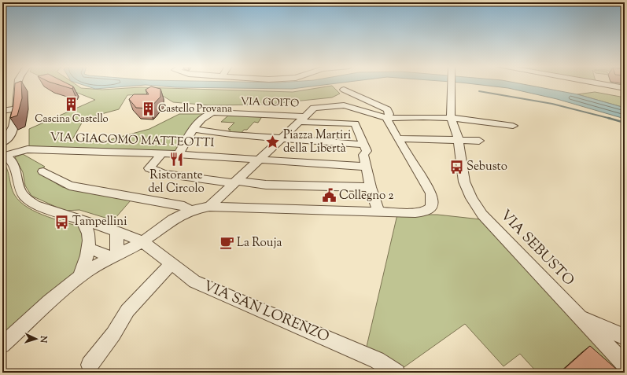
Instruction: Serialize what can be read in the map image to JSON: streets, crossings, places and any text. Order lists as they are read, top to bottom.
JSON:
{
  "streets": {
    "street": [
      "VIA GOITO",
      "VIA GIACOMO MATTEOTTI",
      "VIA SEBUSTO",
      "VIA SAN LORENZO"
    ]
  },
  "crossings": [
    ["VIA GOITO", "VIA GIACOMO MATTEOTTI"],
    ["VIA GIACOMO MATTEOTTI", "VIA SAN LORENZO"]
  ],
  "places": {
    "building": ["Cascina Castello", "Castello Provana"],
    "place": ["Piazza Martiri della Libertà"],
    "restaurant": ["Ristorante del Circolo"],
    "bus stop": ["Sebusto", "Tampellini"],
    "public building": ["Collegno 2"],
    "cafe": ["La Rouja"]
  },
  "north": "right"
}
